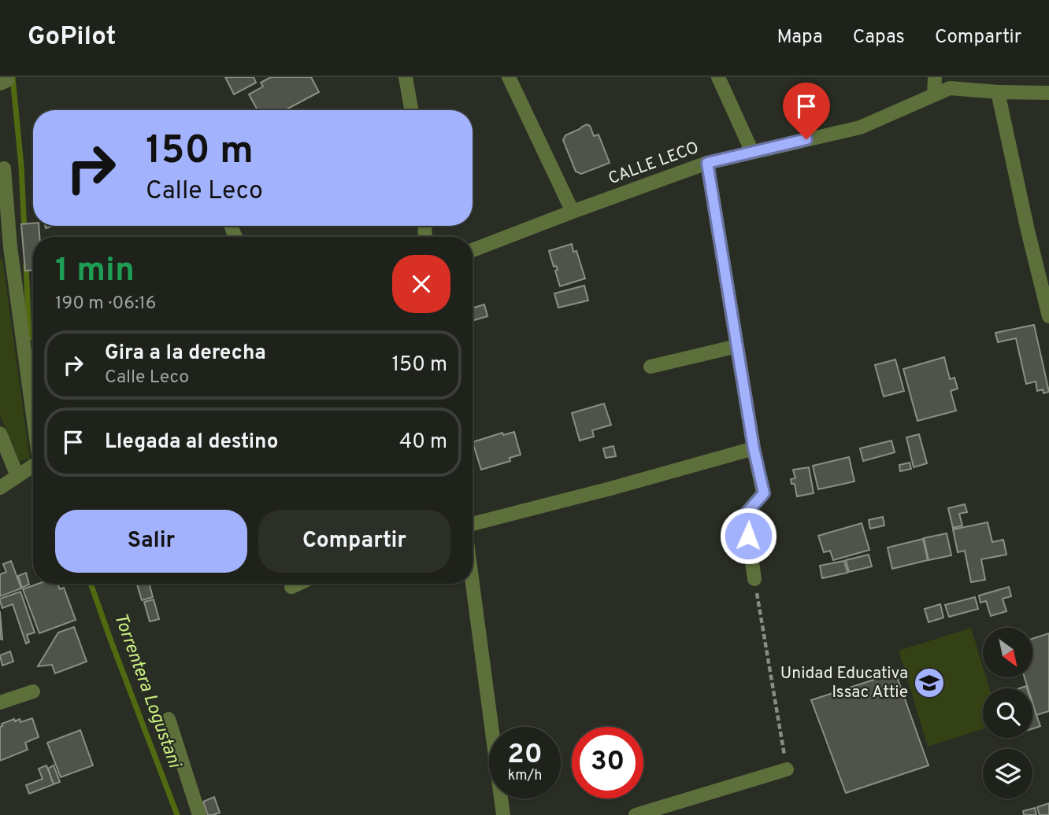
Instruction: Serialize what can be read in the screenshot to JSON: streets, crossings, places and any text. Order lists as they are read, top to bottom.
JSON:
{
  "streets": {
    "street": ["CALLE LECO"]
  },
  "water": ["Torrentera Logustani"],
  "places": {
    "school or university": ["Unidad Educativa Issac Attie"]
  },
  "north": "bottom right",
  "page": {
    "header": "GoPilot",
    "nav": ["Mapa", "Capas", "Compartir"],
    "turn": ["150 m", "Calle Leco"],
    "heading": ["1 min", "190 m · 06:16"],
    "list": [
      {
        "name": "Gira a la derecha",
        "note": "Calle Leco",
        "value": "150 m"
      },
      {
        "name": "Llegada al destino",
        "value": "40 m"
      }
    ],
    "buttons": ["Salir", "Compartir"],
    "speed": "20 km/h",
    "limit": "30"
  }
}
